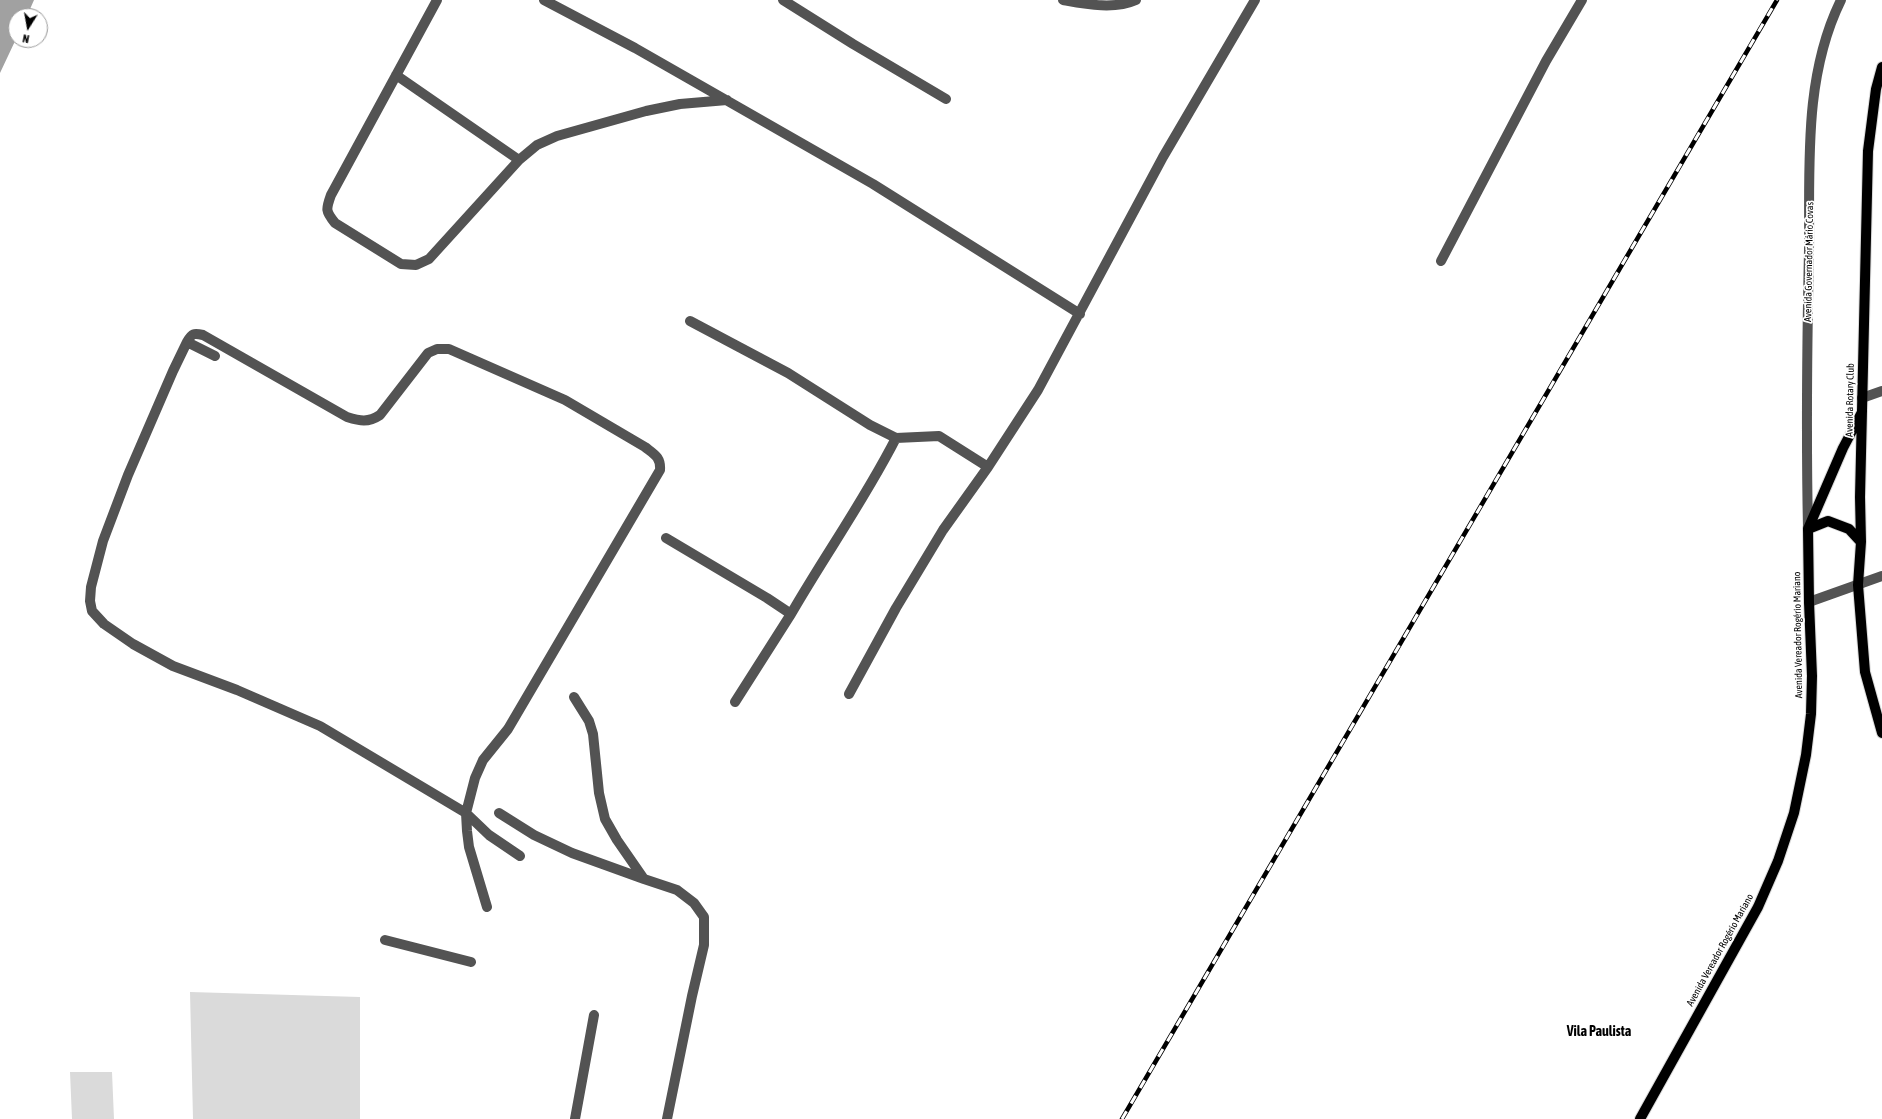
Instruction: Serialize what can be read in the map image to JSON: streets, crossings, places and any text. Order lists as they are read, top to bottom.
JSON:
{
  "streets": {
    "main road": ["Avenida Rotary Club", "Avenida Vereador Rogério Mariano"],
    "street": ["Avenida Governador Mário Covas"]
  },
  "crossings": [
    ["Avenida Governador Mário Covas", "Avenida Vereador Rogério Mariano"],
    ["Avenida Rotary Club", "Avenida Vereador Rogério Mariano"]
  ],
  "districts": ["Vila Paulista"],
  "north": "bottom"
}
